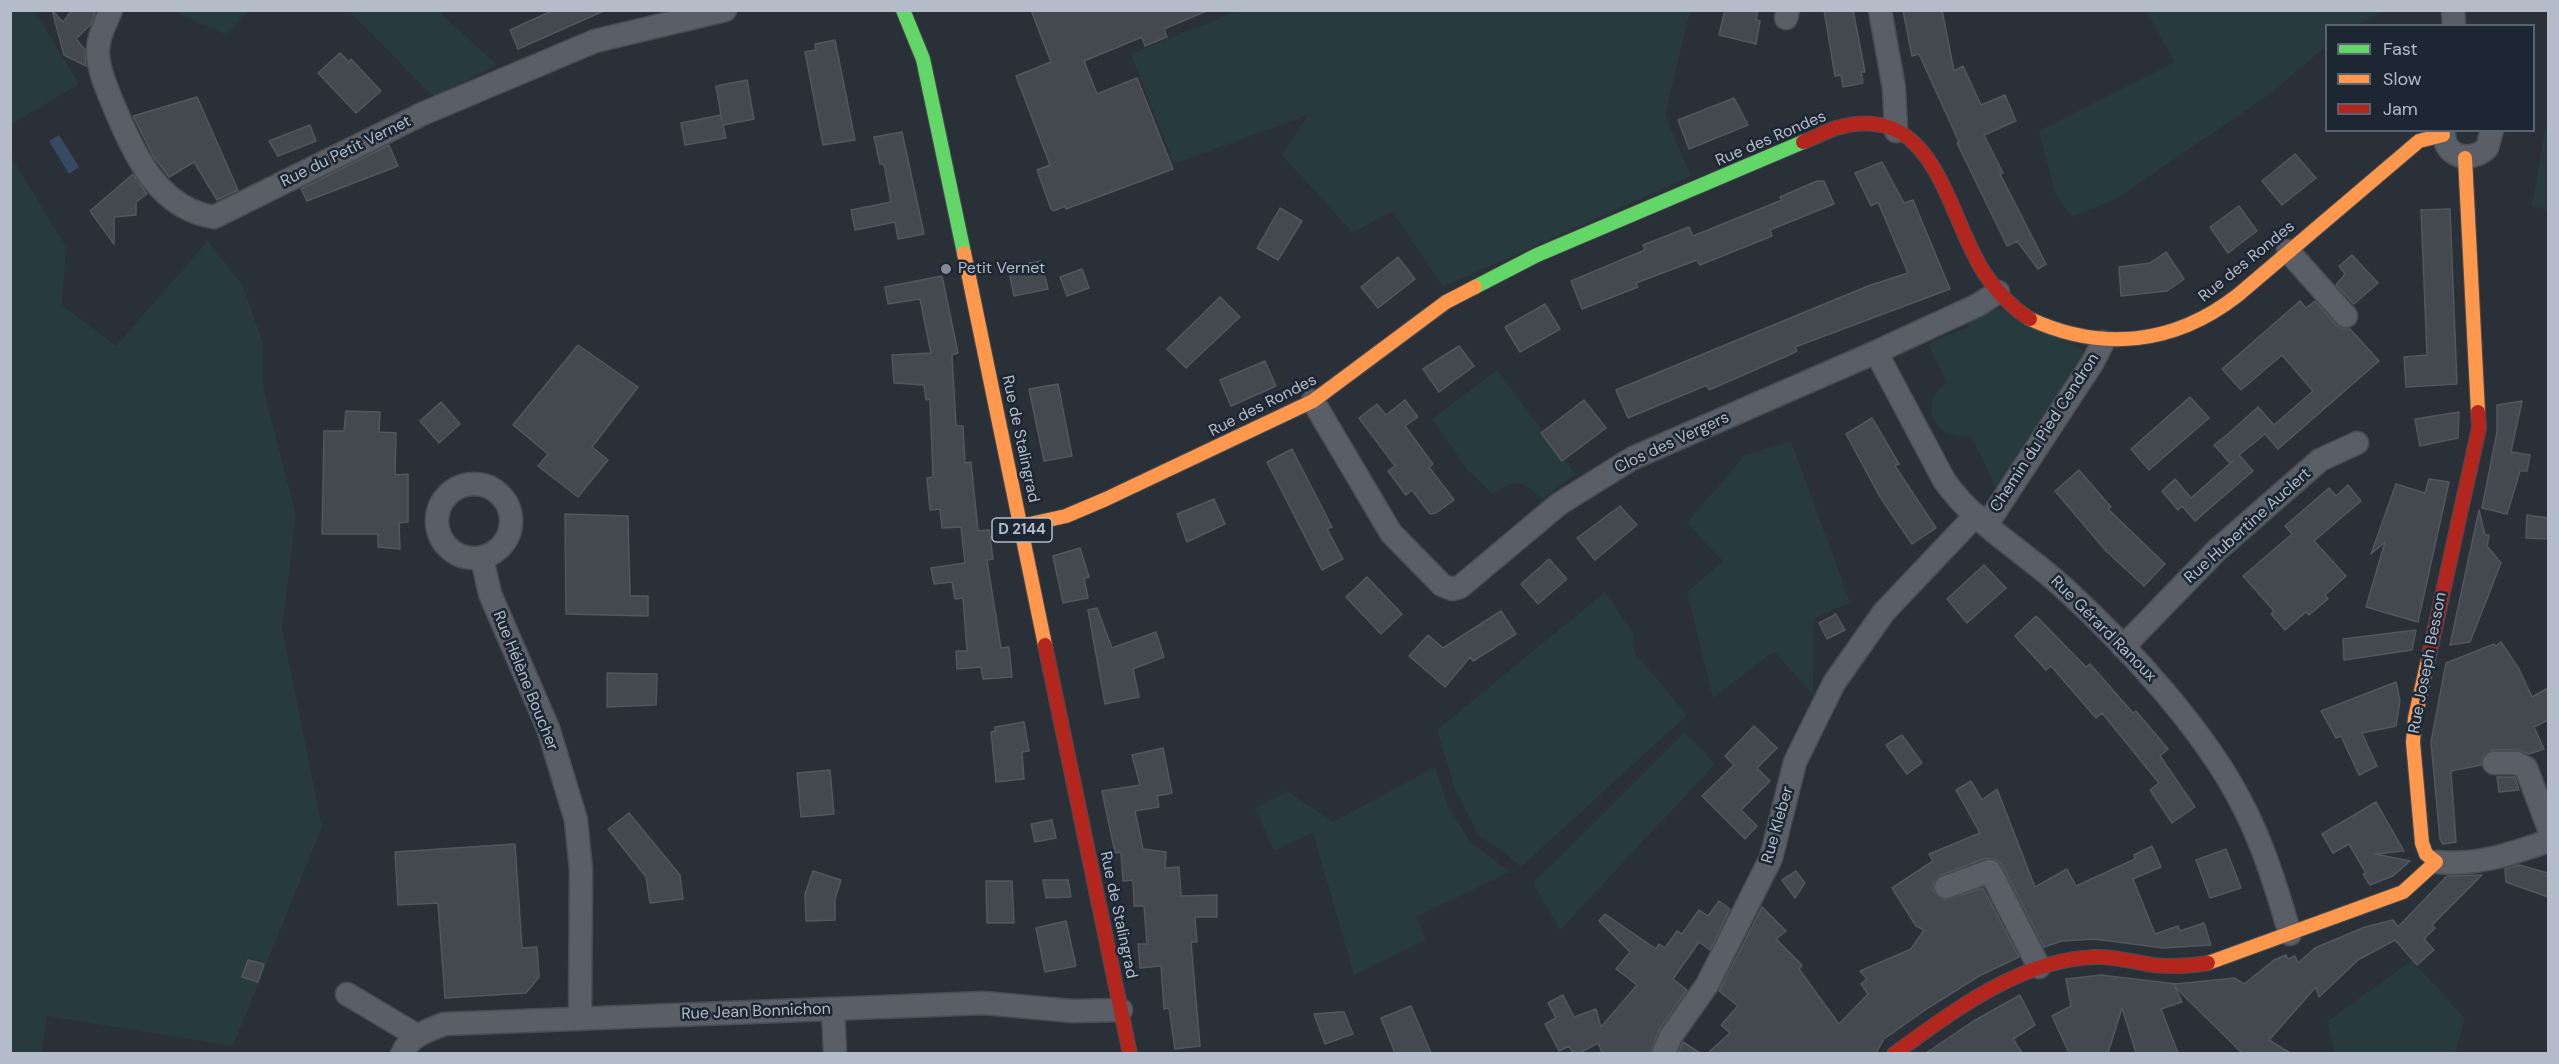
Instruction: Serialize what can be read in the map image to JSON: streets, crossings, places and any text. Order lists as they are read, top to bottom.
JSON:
{
  "streets": {
    "street": [
      "Rue des Rondes",
      "Rue du Petit Vernet",
      "Chemin du Pied Cendron",
      "Rue de Stalingrad",
      "Clos des Vergers",
      "Rue Hubertine Auclert",
      "D 2144",
      "Rue Gérard Ranoux",
      "Rue Joseph Besson",
      "Rue Hélène Boucher",
      "Rue Kleber",
      "Rue Jean Bonnichon"
    ]
  },
  "crossings": [
    ["Rue des Rondes", "Chemin du Pied Cendron"],
    ["Rue des Rondes", "Rue de Stalingrad"],
    ["Rue des Rondes", "Clos des Vergers"],
    ["Chemin du Pied Cendron", "Rue Gérard Ranoux"],
    ["Chemin du Pied Cendron", "Rue Kleber"],
    ["Rue de Stalingrad", "Rue Jean Bonnichon"],
    ["Clos des Vergers", "Rue Gérard Ranoux"],
    ["Rue Hubertine Auclert", "Rue Gérard Ranoux"],
    ["Rue Hélène Boucher", "Rue Jean Bonnichon"]
  ],
  "places": ["Petit Vernet"],
  "legend": ["Fast", "Slow", "Jam"]
}
